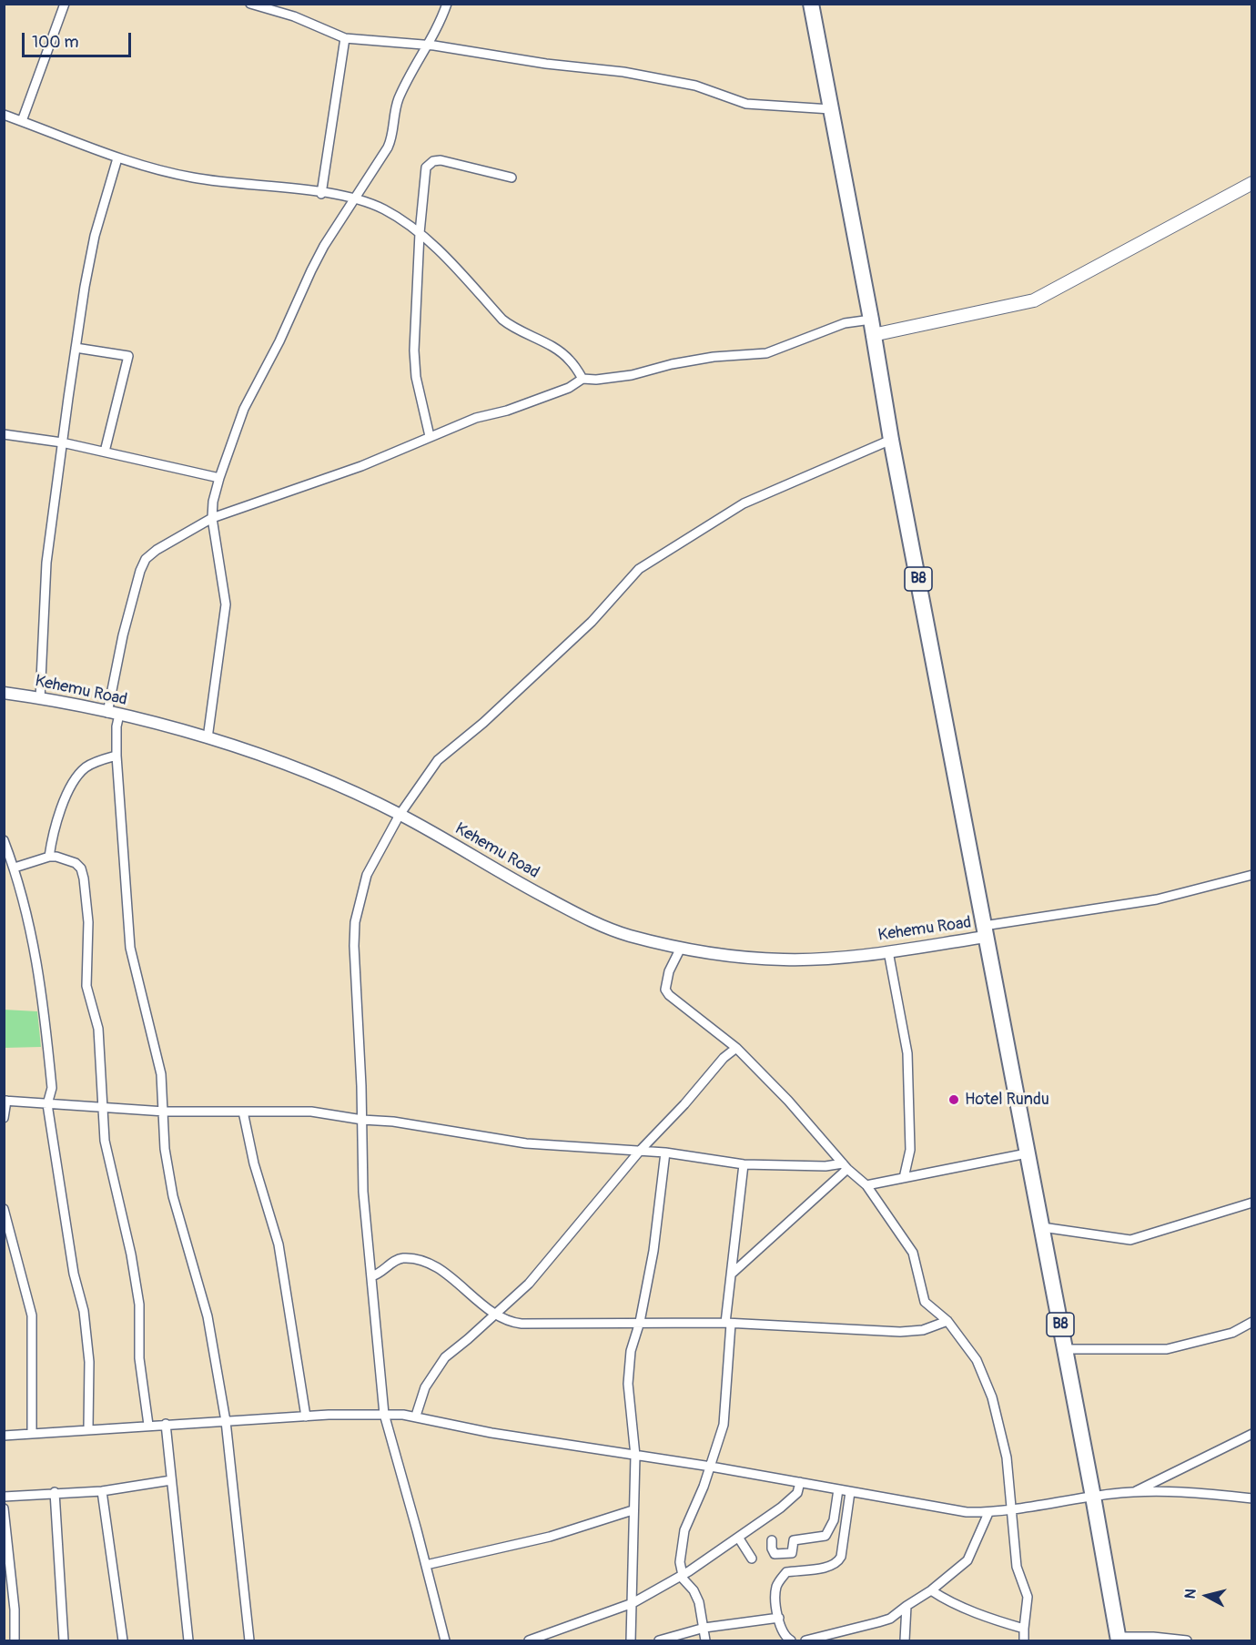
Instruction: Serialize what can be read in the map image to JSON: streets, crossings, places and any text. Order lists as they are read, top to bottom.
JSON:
{
  "streets": {
    "highway": ["B8"],
    "street": ["Kehemu Road"]
  },
  "crossings": [
    ["B8", "Kehemu Road"]
  ],
  "places": ["Hotel Rundu"],
  "scale_bar": "100 m",
  "north": "left"
}
